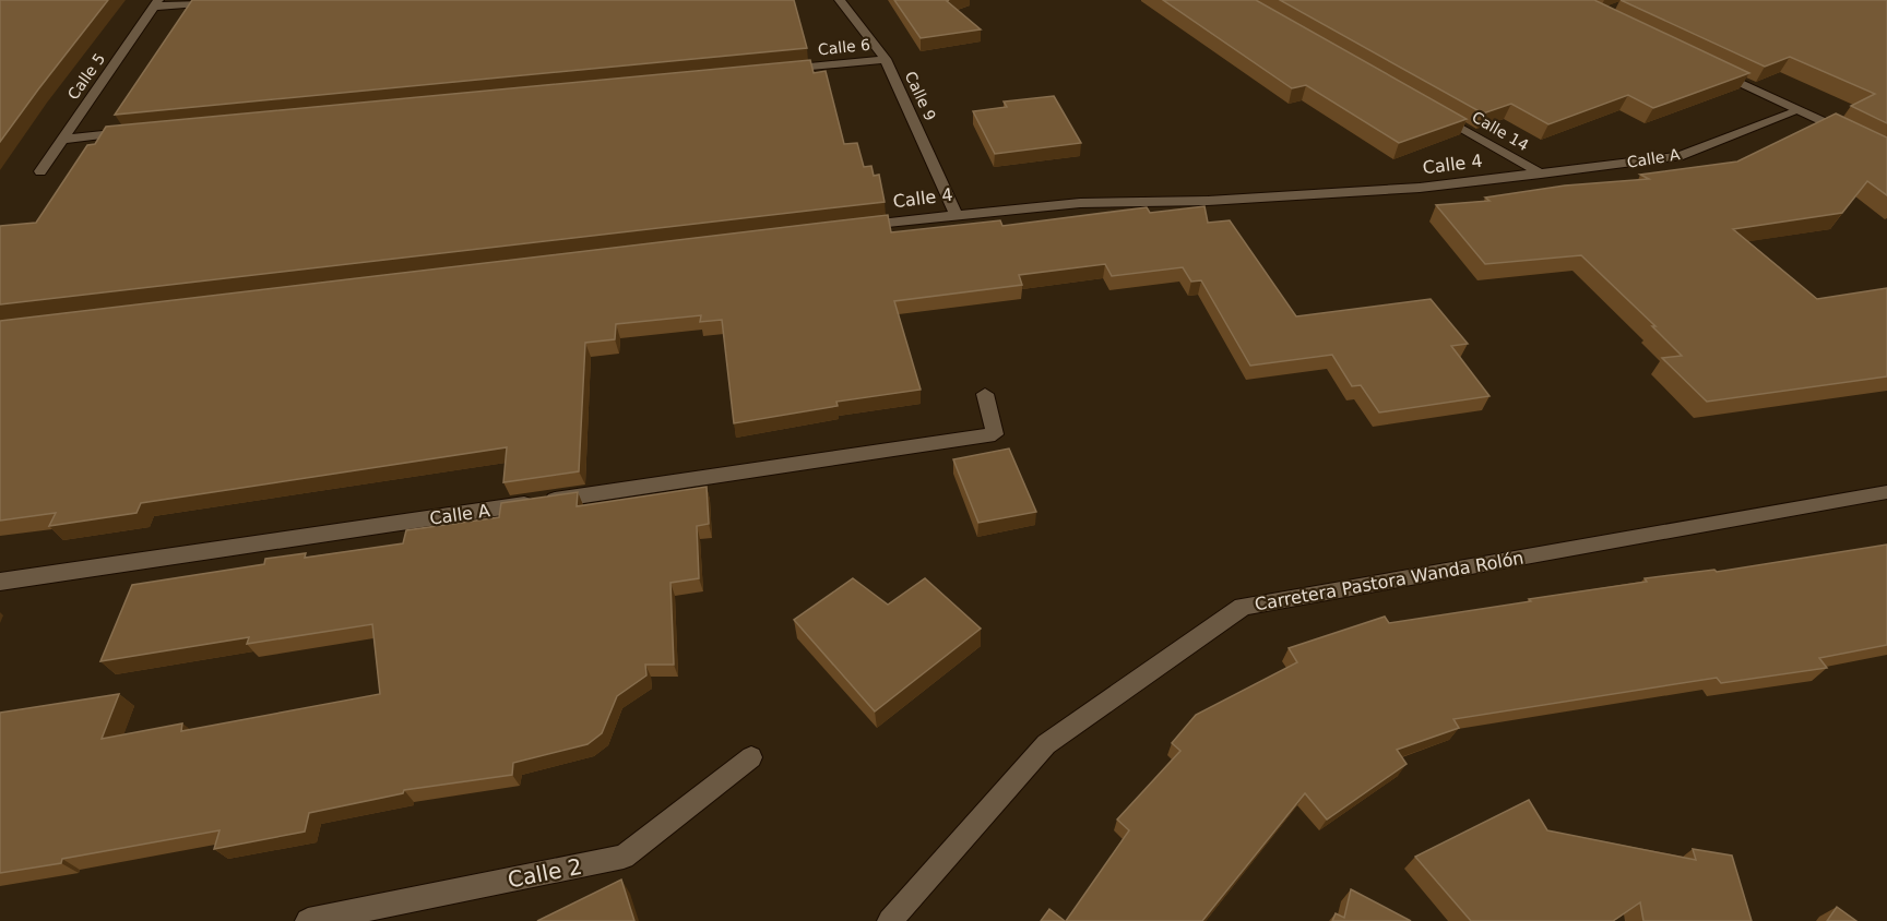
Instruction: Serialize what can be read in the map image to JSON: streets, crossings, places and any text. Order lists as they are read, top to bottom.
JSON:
{
  "streets": {
    "street": [
      "Calle 6",
      "Calle 5",
      "Calle 9",
      "Calle 14",
      "Calle A",
      "Calle 4",
      "Carretera Pastora Wanda Rolón",
      "Calle 2"
    ]
  },
  "crossings": [
    ["Calle 6", "Calle 9"],
    ["Calle 9", "Calle 4"],
    ["Calle 14", "Calle A"],
    ["Calle 14", "Calle 4"],
    ["Calle A", "Calle 4"]
  ]
}
